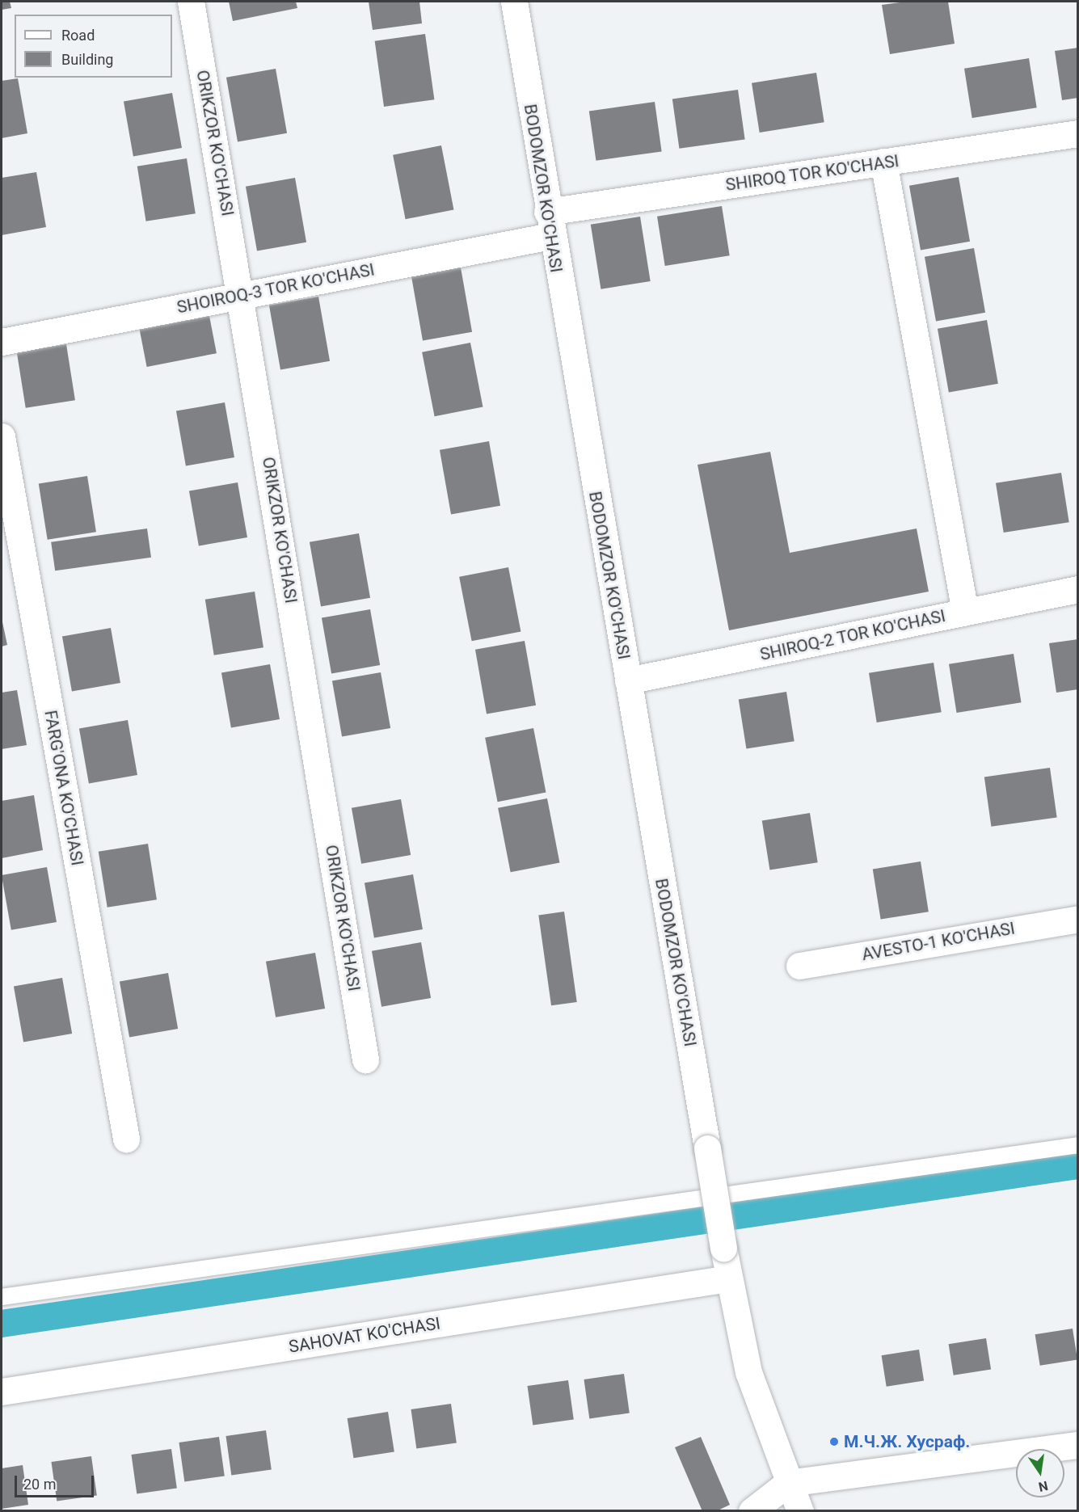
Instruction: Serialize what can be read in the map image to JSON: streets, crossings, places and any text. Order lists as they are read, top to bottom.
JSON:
{
  "streets": {
    "street": [
      "ORIKZOR KO'CHASI",
      "SHIROQ TOR KO'CHASI",
      "BODOMZOR KO'CHASI",
      "SHOIROQ-3 TOR KO'CHASI",
      "SHIROQ-2 TOR KO'CHASI",
      "FARG'ONA KO'CHASI",
      "AVESTO-1 KO'CHASI",
      "SAHOVAT KO'CHASI"
    ]
  },
  "crossings": [
    ["ORIKZOR KO'CHASI", "SHOIROQ-3 TOR KO'CHASI"],
    ["SHIROQ TOR KO'CHASI", "BODOMZOR KO'CHASI"],
    ["SHIROQ TOR KO'CHASI", "SHOIROQ-3 TOR KO'CHASI"],
    ["BODOMZOR KO'CHASI", "SHOIROQ-3 TOR KO'CHASI"],
    ["BODOMZOR KO'CHASI", "SHIROQ-2 TOR KO'CHASI"],
    ["BODOMZOR KO'CHASI", "SAHOVAT KO'CHASI"]
  ],
  "places": ["М.Ч.Ж. Хусраф."],
  "legend": ["Road", "Building"],
  "scale_bar": "20 m",
  "north": "bottom"
}
